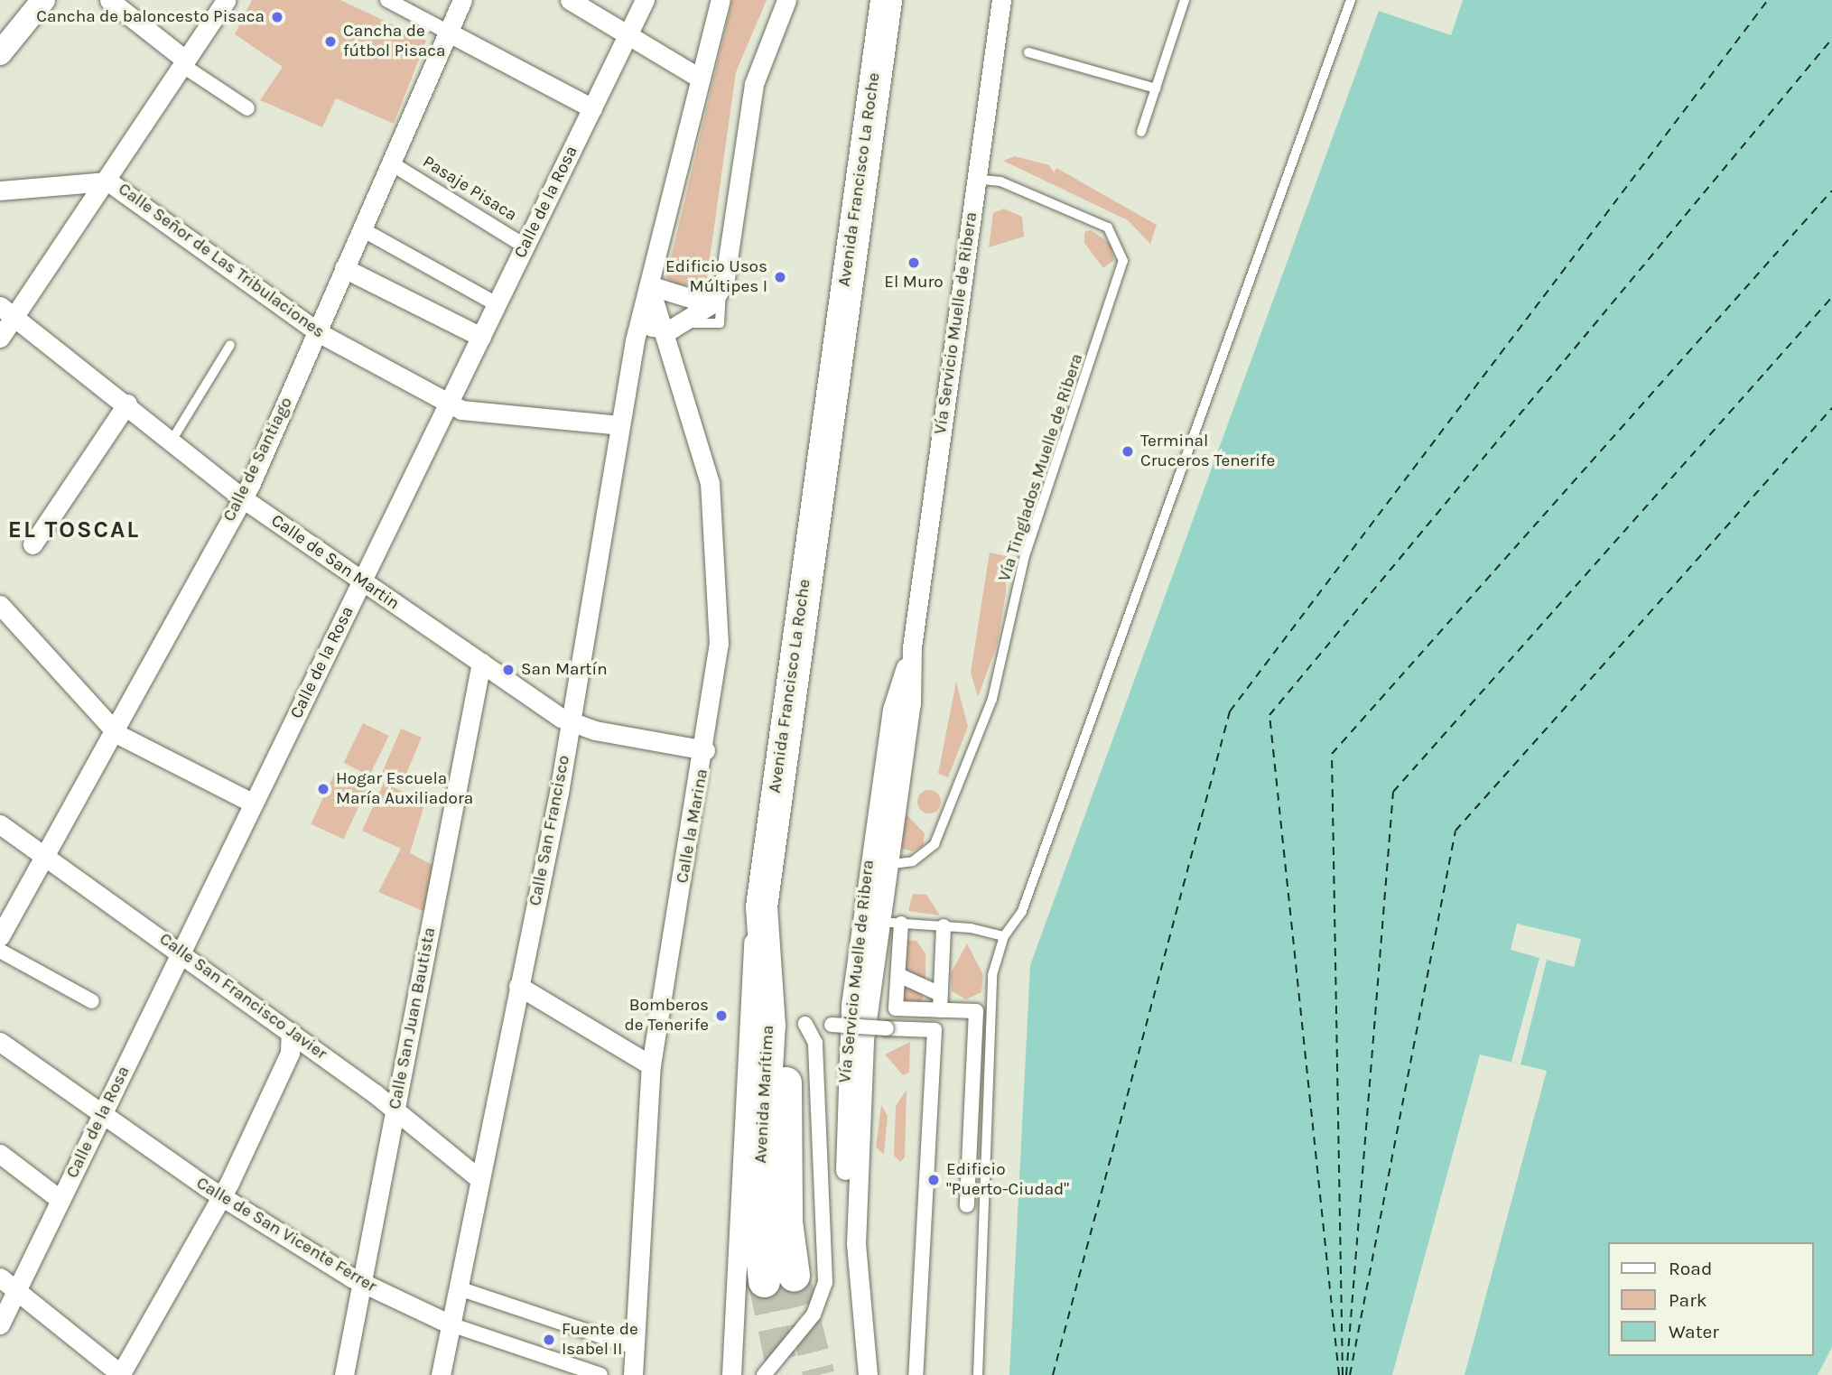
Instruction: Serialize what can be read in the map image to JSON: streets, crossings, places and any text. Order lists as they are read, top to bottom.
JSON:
{
  "streets": {
    "main road": ["Avenida Francisco La Roche", "Avenida Marítima"],
    "street": [
      "Pasaje Pisaca",
      "Calle de la Rosa",
      "Calle Señor de Las Tribulaciones",
      "Vía Servicio Muelle de Ribera",
      "Calle de Santiago",
      "Calle de San Martin",
      "Calle la Marina",
      "Calle San Francisco",
      "Calle San Francisco Javier",
      "Calle San Juan Bautista",
      "Calle de San Vicente Ferrer"
    ],
    "lane": ["Vía Tinglados Muelle de Ribera"]
  },
  "crossings": [
    ["Avenida Francisco La Roche", "Avenida Marítima"],
    ["Pasaje Pisaca", "Calle de la Rosa"],
    ["Pasaje Pisaca", "Calle de Santiago"],
    ["Calle de la Rosa", "Calle Señor de Las Tribulaciones"],
    ["Calle de la Rosa", "Calle de San Martin"],
    ["Calle de la Rosa", "Calle San Francisco Javier"],
    ["Calle de la Rosa", "Calle de San Vicente Ferrer"],
    ["Calle Señor de Las Tribulaciones", "Calle de Santiago"],
    ["Calle Señor de Las Tribulaciones", "Calle San Francisco"],
    ["Vía Servicio Muelle de Ribera", "Vía Tinglados Muelle de Ribera"],
    ["Calle de Santiago", "Calle de San Martin"],
    ["Calle de Santiago", "Calle San Francisco Javier"],
    ["Calle de San Martin", "Calle la Marina"],
    ["Calle de San Martin", "Calle San Francisco"],
    ["Calle de San Martin", "Calle San Juan Bautista"],
    ["Calle la Marina", "Calle San Francisco"],
    ["Calle San Francisco", "Calle San Francisco Javier"],
    ["Calle San Francisco", "Calle de San Vicente Ferrer"],
    ["Calle San Francisco Javier", "Calle San Juan Bautista"],
    ["Calle San Juan Bautista", "Calle de San Vicente Ferrer"]
  ],
  "districts": ["EL TOSCAL"],
  "places": [
    "Cancha de baloncesto Pisaca",
    "Cancha de fútbol Pisaca",
    "El Muro",
    "Edificio Usos Múltipes I",
    "Terminal Cruceros Tenerife",
    "San Martín",
    "Hogar Escuela María Auxiliadora",
    "Bomberos de Tenerife",
    "Edificio \"Puerto-Ciudad\"",
    "Fuente de Isabel II"
  ],
  "legend": ["Road", "Park", "Water"]
}
